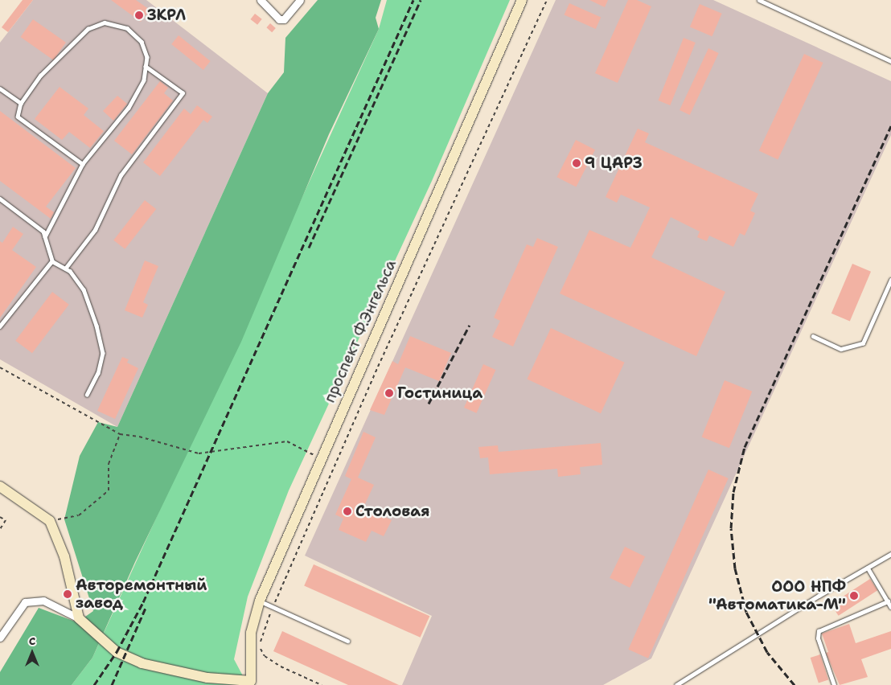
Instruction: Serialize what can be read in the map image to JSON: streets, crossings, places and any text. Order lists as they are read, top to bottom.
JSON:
{
  "streets": {
    "street": ["проспект Ф.Энгельса"]
  },
  "places": [
    "ЗКРЛ",
    "9 ЦАРЗ",
    "Гостиница",
    "Столовая",
    "Авторемонтный завод",
    "ООО НПФ \"Автоматика-М\""
  ],
  "north": "top"
}
